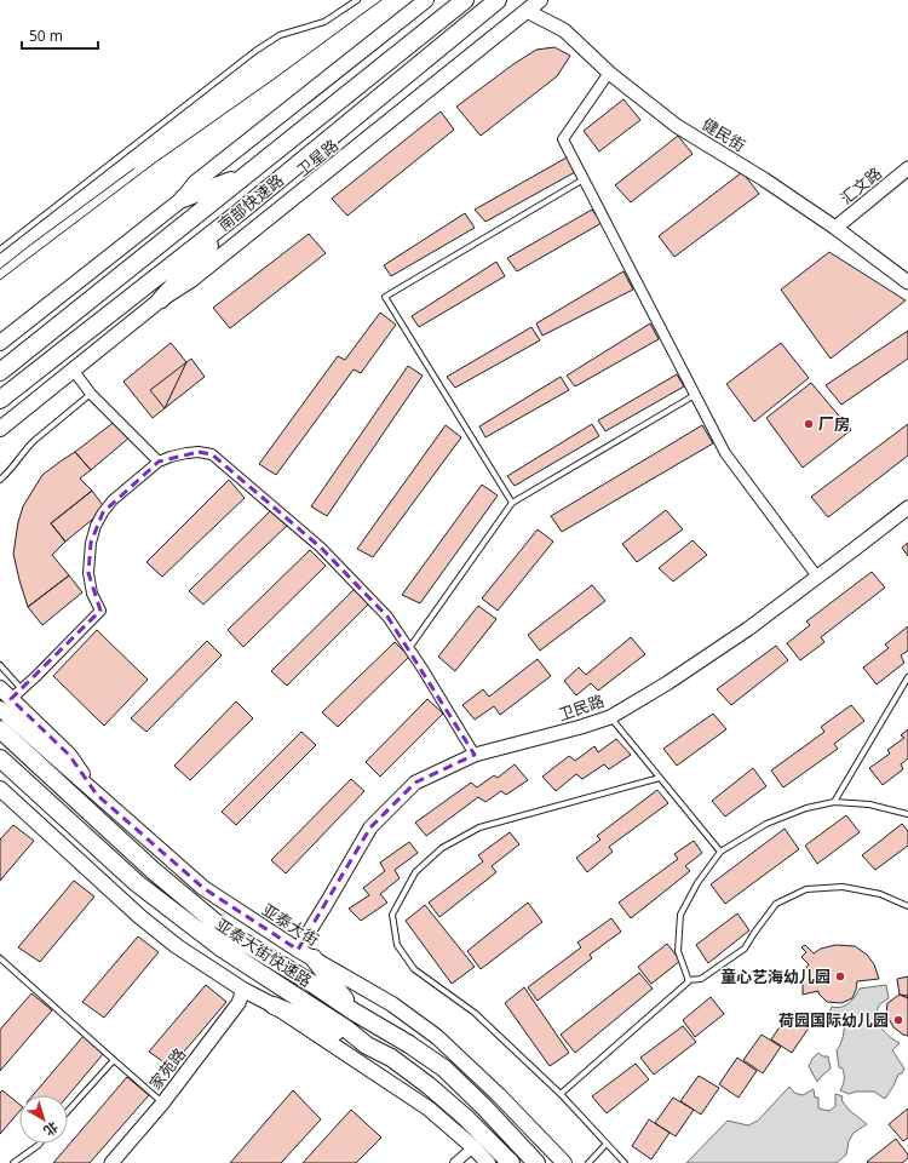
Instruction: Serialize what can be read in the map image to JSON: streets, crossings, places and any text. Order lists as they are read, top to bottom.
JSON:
{
  "streets": {
    "highway": ["南部快速路", "亚泰大街快速路"],
    "main road": ["卫星路", "亚泰大街"],
    "street": [
      "健民街",
      "汇文路",
      "卫民路",
      "家苑路"
    ]
  },
  "crossings": [
    ["健民街", "卫星路"],
    ["健民街", "汇文路"],
    ["卫民路", "亚泰大街"]
  ],
  "places": ["厂房", "童心艺海幼儿园", "荷园国际幼儿园"],
  "scale_bar": "50 m",
  "north": "bottom right"
}
